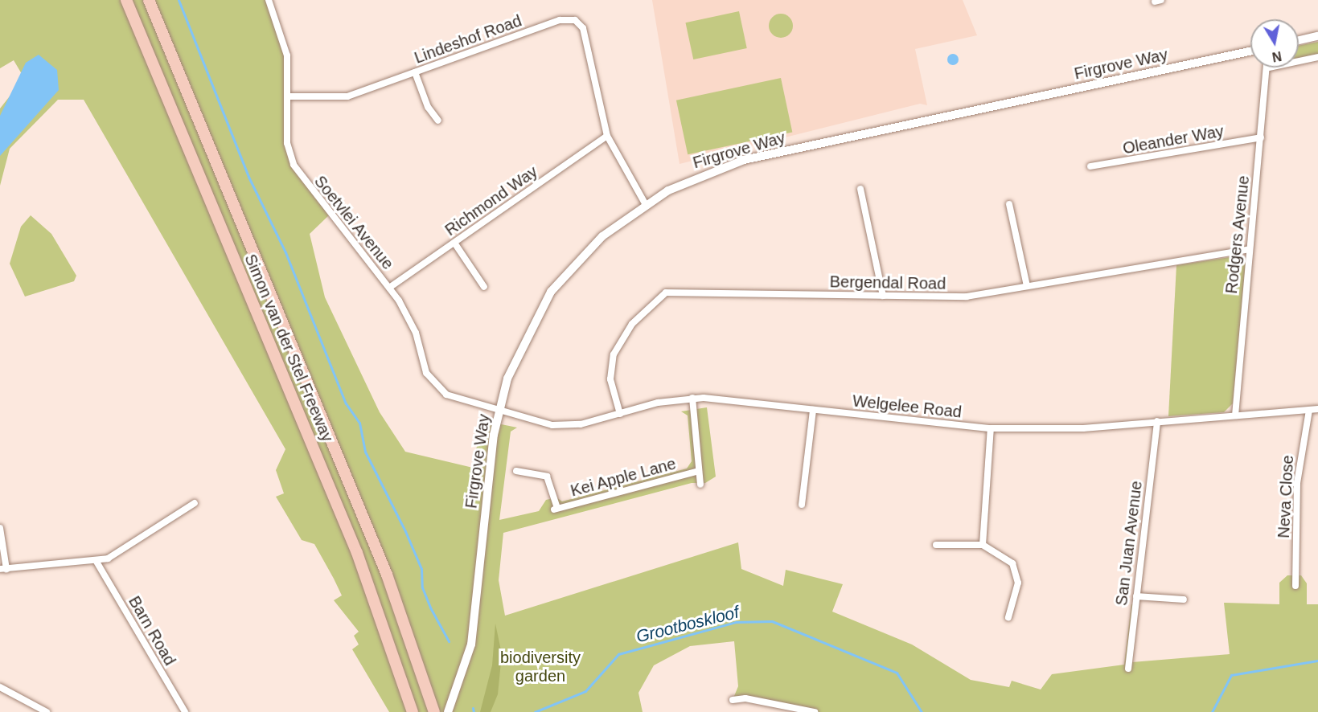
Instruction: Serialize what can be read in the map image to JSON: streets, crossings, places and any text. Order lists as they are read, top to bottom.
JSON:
{
  "streets": {
    "highway": ["Simon van der Stel Freeway"],
    "street": [
      "Lindeshof Road",
      "Firgrove Way",
      "Oleander Way",
      "Richmond Way",
      "Soetvlei Avenue",
      "Rodgers Avenue",
      "Bergendal Road",
      "Welgelee Road",
      "Kei Apple Lane",
      "Neva Close",
      "San Juan Avenue",
      "Barn Road"
    ]
  },
  "crossings": [
    ["Lindeshof Road", "Firgrove Way"],
    ["Lindeshof Road", "Richmond Way"],
    ["Lindeshof Road", "Soetvlei Avenue"],
    ["Firgrove Way", "Soetvlei Avenue"],
    ["Firgrove Way", "Welgelee Road"],
    ["Oleander Way", "Rodgers Avenue"],
    ["Richmond Way", "Soetvlei Avenue"],
    ["Soetvlei Avenue", "Welgelee Road"],
    ["Rodgers Avenue", "Bergendal Road"],
    ["Rodgers Avenue", "Welgelee Road"],
    ["Bergendal Road", "Welgelee Road"],
    ["Welgelee Road", "Neva Close"],
    ["Welgelee Road", "San Juan Avenue"]
  ],
  "water": ["Grootboskloof"],
  "parks": ["biodiversity garden"],
  "north": "bottom"
}
